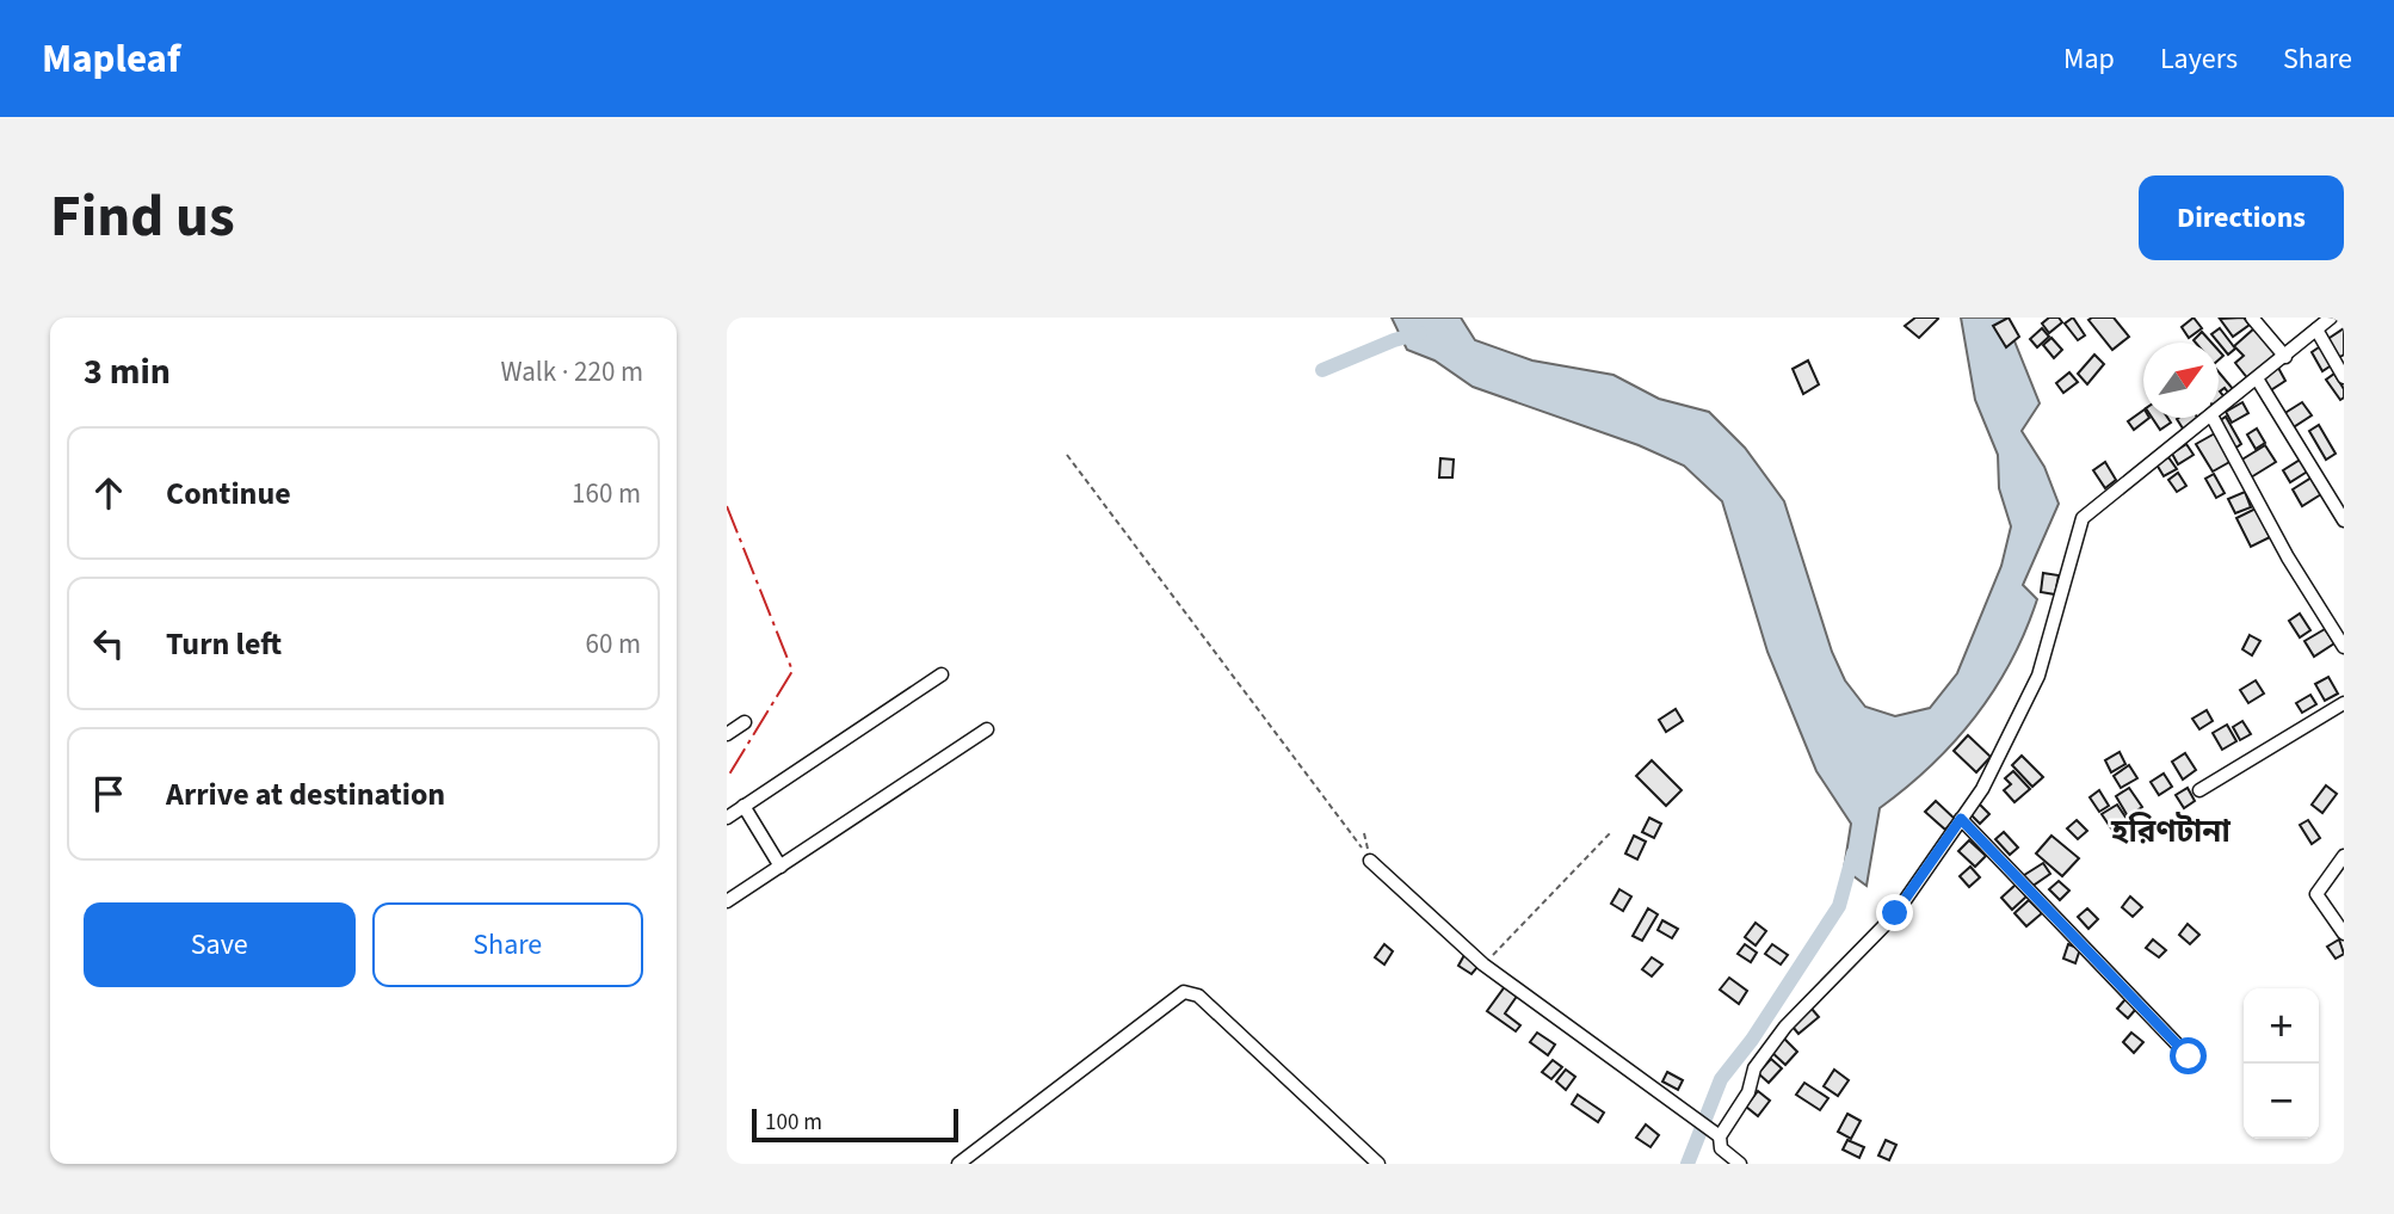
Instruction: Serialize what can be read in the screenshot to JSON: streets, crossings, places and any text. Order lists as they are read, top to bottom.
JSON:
{
  "districts": ["হরিণটানা"],
  "scale_bar": "100 m",
  "north": "top right",
  "page": {
    "header": "Mapleaf",
    "nav": ["Map", "Layers", "Share"],
    "title": "Find us",
    "buttons": [
      "Directions",
      ["Save", "Share"]
    ],
    "heading": ["3 min", "Walk · 220 m"],
    "list": [
      ["Continue", "160 m"],
      ["Turn left", "60 m"],
      "Arrive at destination"
    ],
    "map_buttons": ["+", "−"],
    "scale": "100 m"
  }
}
